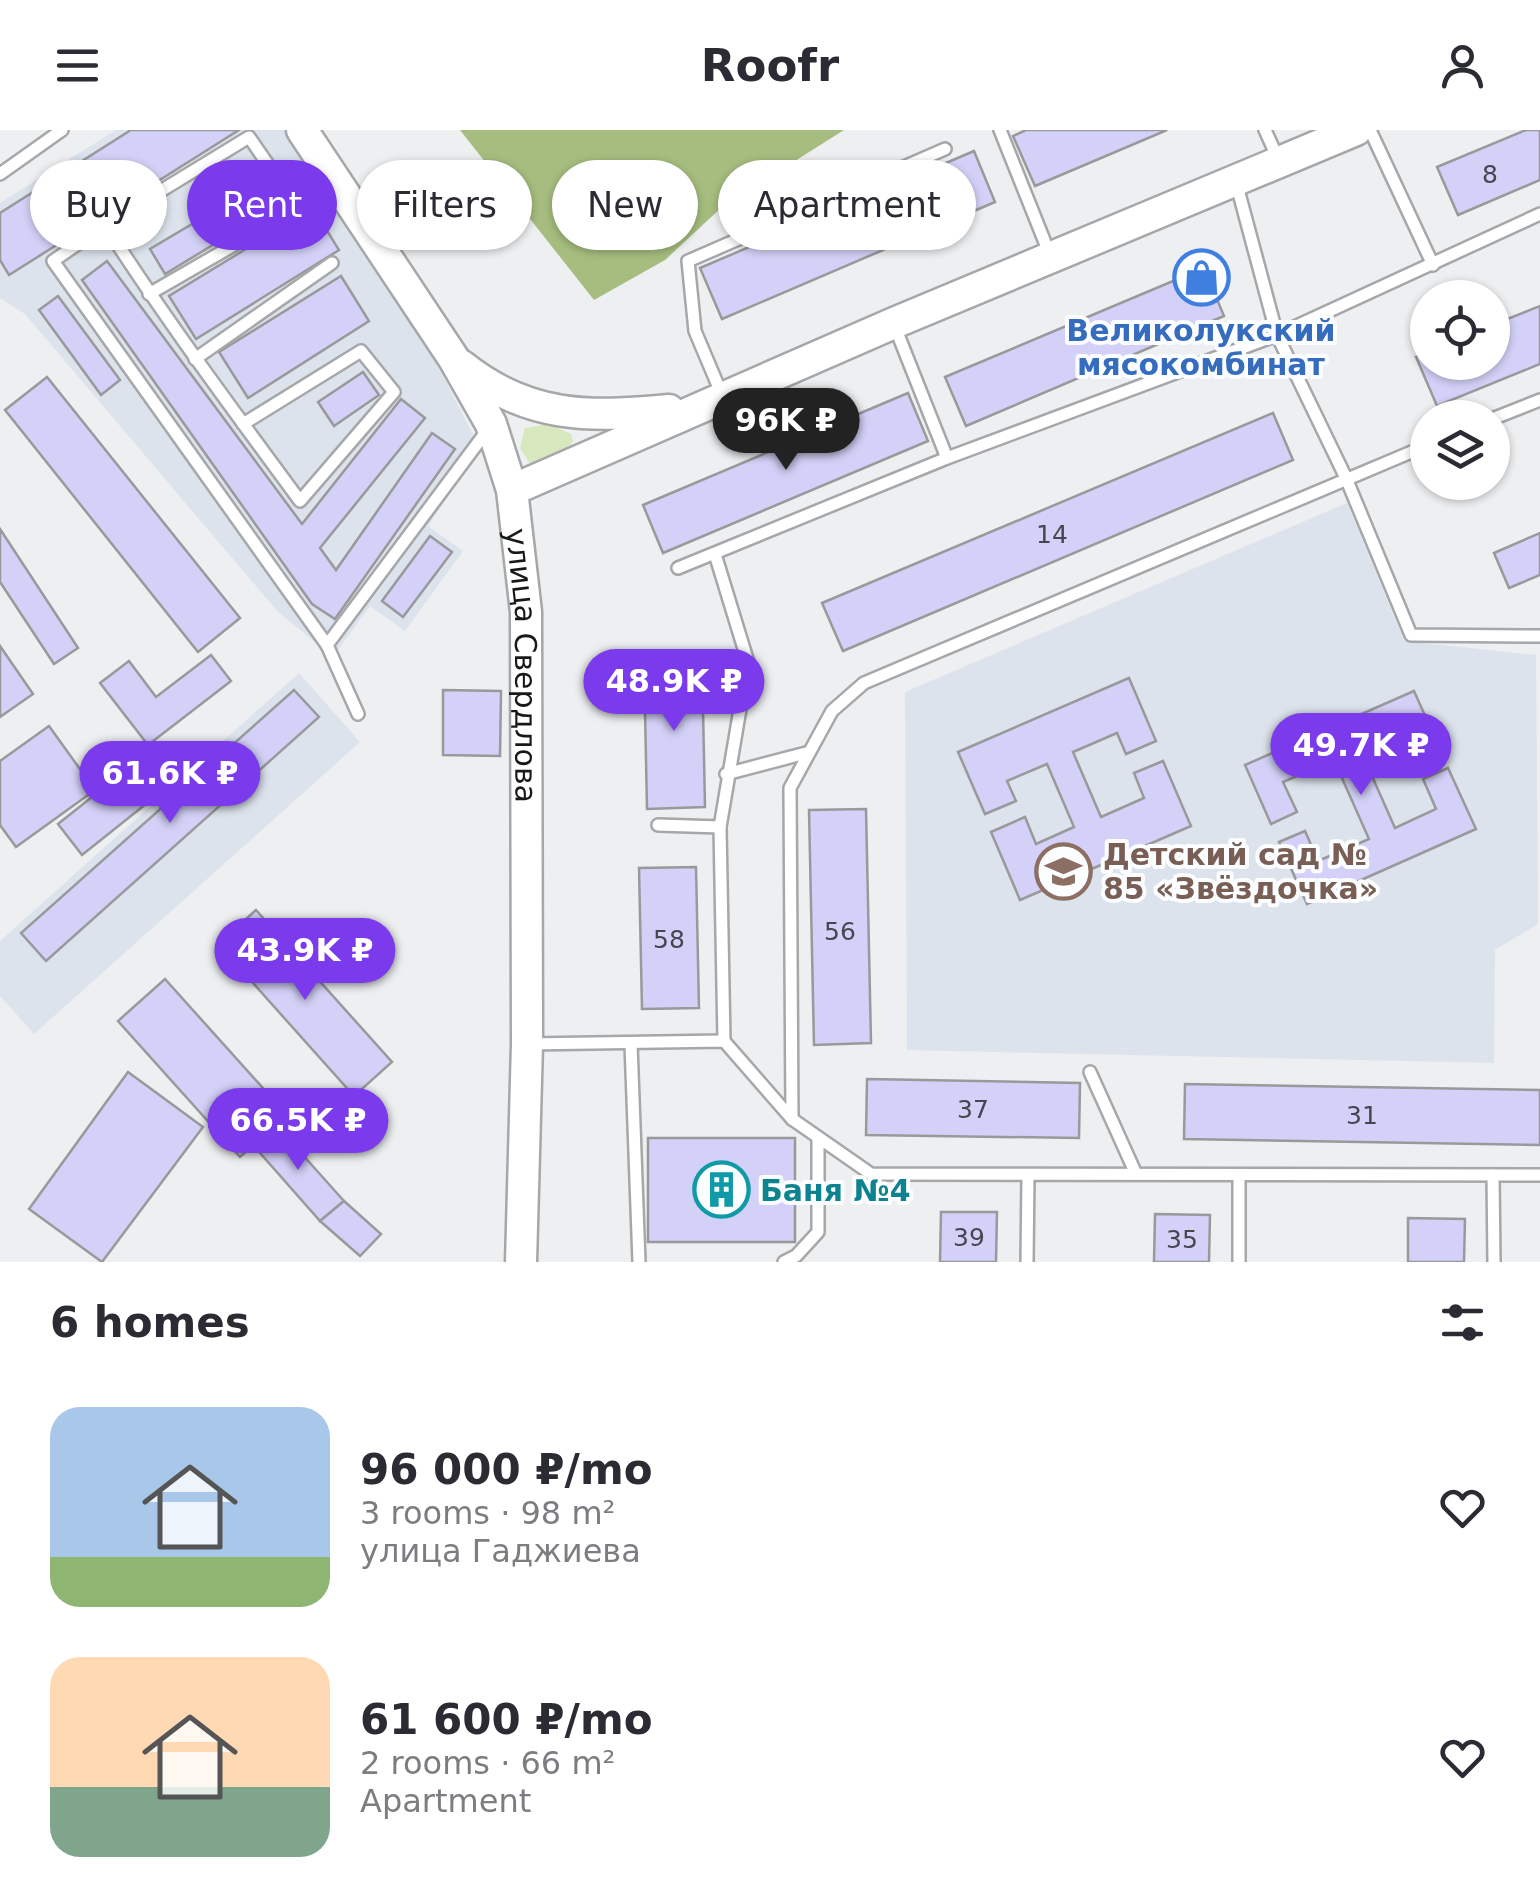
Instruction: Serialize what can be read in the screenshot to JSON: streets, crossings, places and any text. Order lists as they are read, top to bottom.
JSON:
{
  "streets": {
    "street": ["улица Свердлова"]
  },
  "places": {
    "shop": ["Великолукский мясокомбинат"],
    "school or university": ["Детский сад № 85 «Звёздочка»"],
    "building": ["Баня №4"]
  },
  "house_numbers": [
    "8",
    "14",
    "56",
    "58",
    "37",
    "31",
    "39",
    "35"
  ],
  "page": {
    "header": "Roofr",
    "chip": [
      "Buy",
      "Rent",
      "Filters",
      "New",
      "Apartment"
    ],
    "price": [
      "96K ₽",
      "48.9K ₽",
      "49.7K ₽",
      "61.6K ₽",
      "43.9K ₽",
      "66.5K ₽"
    ],
    "heading": "6 homes",
    "list": [
      {
        "name": "96 000 ₽/mo",
        "note": "3 rooms · 98 m² · улица Гаджиева"
      },
      {
        "name": "61 600 ₽/mo",
        "note": "2 rooms · 66 m² · Apartment"
      }
    ]
  }
}
